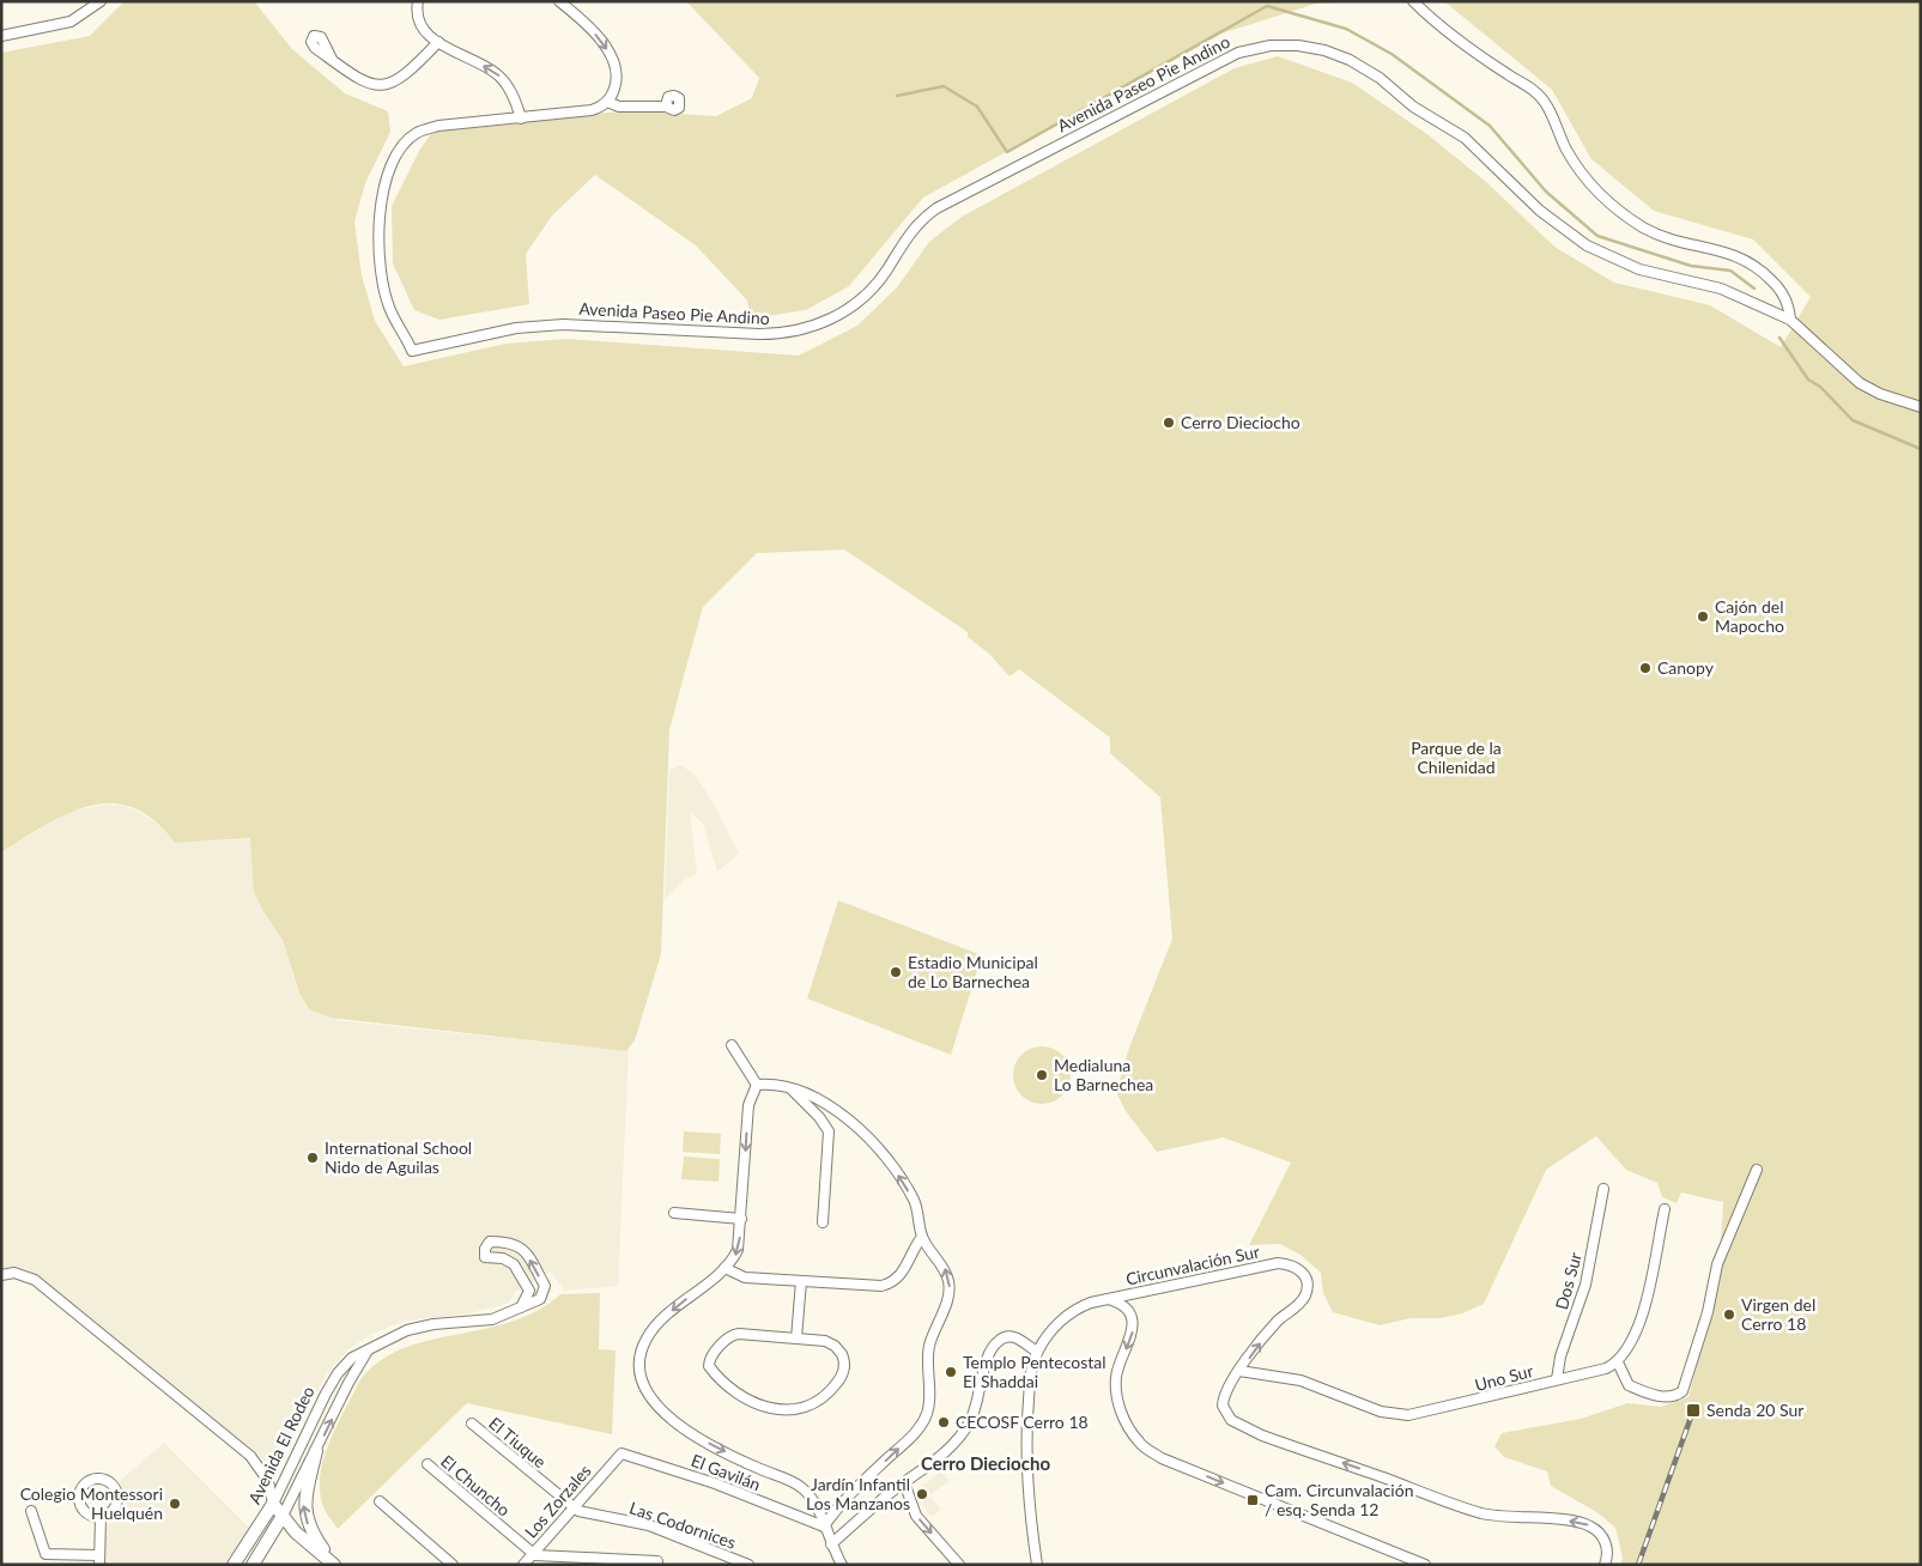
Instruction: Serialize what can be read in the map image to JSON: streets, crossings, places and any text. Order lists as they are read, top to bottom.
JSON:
{
  "streets": {
    "street": [
      "Avenida Paseo Pie Andino",
      "Circunvalación Sur",
      "Dos Sur",
      "Uno Sur",
      "El Tiuque",
      "Avenida El Rodeo",
      "El Gavilán",
      "El Chuncho",
      "Los Zorzales",
      "Las Codornices"
    ]
  },
  "crossings": [
    ["Circunvalación Sur", "Uno Sur"],
    ["Dos Sur", "Uno Sur"],
    ["El Tiuque", "Los Zorzales"],
    ["El Tiuque", "Las Codornices"],
    ["El Gavilán", "Los Zorzales"],
    ["El Chuncho", "Los Zorzales"],
    ["Los Zorzales", "Las Codornices"]
  ],
  "districts": ["Cerro Dieciocho"],
  "parks": ["Parque de la Chilenidad"],
  "places": {
    "other": [
      "Cerro Dieciocho",
      "Cajón del Mapocho",
      "Canopy",
      "Estadio Municipal de Lo Barnechea",
      "Medialuna Lo Barnechea",
      "International School Nido de Aguilas",
      "Virgen del Cerro 18",
      "Templo Pentecostal El Shaddai",
      "CECOSF Cerro 18",
      "Jardín Infantil Los Manzanos",
      "Colegio Montessori Huelquén"
    ],
    "transit": ["Senda 20 Sur", "Cam. Circunvalación / esq. Senda 12"]
  }
}
